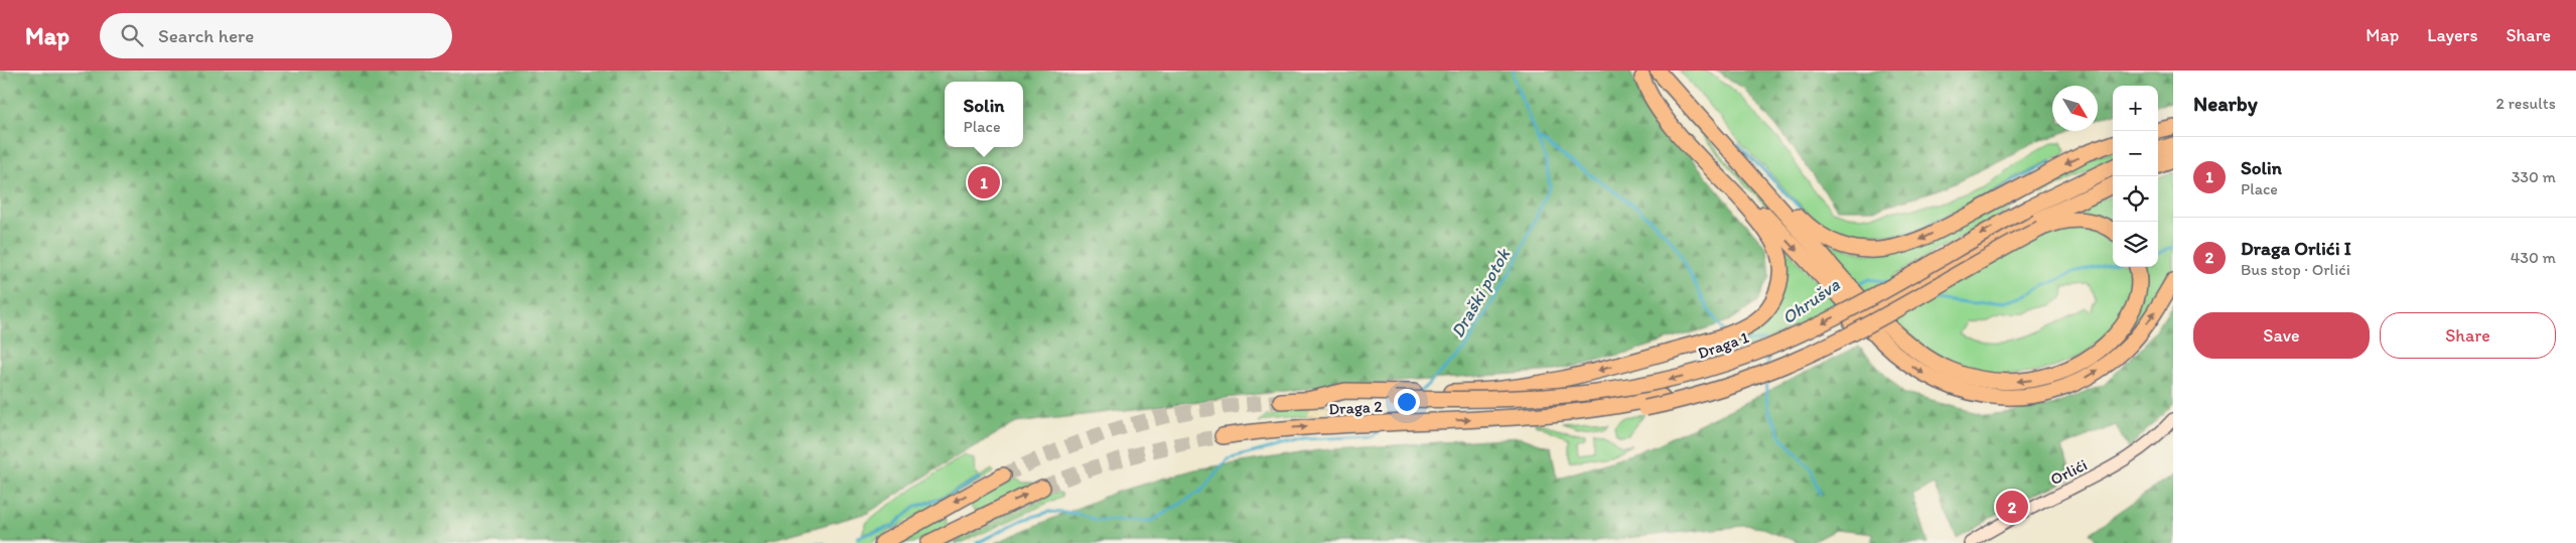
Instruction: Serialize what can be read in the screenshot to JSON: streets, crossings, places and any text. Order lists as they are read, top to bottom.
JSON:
{
  "streets": {
    "highway": ["Draga 1", "Draga 2"],
    "street": ["Orlići"]
  },
  "one_way": ["Draga 1", "Draga 2"],
  "water": ["Draški potok", "Ohrušva"],
  "north": "bottom right",
  "page": {
    "header": "Map",
    "search": "Search here",
    "nav": ["Map", "Layers", "Share"],
    "heading": ["Nearby", "2 results"],
    "popup": ["Solin", "Place"],
    "map_buttons": ["+", "−"],
    "list": [
      {
        "mark": "1",
        "name": "Solin",
        "note": "Place",
        "value": "330 m"
      },
      {
        "mark": "2",
        "name": "Draga Orlići I",
        "note": "Bus stop · Orlići",
        "value": "430 m"
      }
    ],
    "pins": ["1", "2"],
    "buttons": ["Save", "Share"]
  }
}
